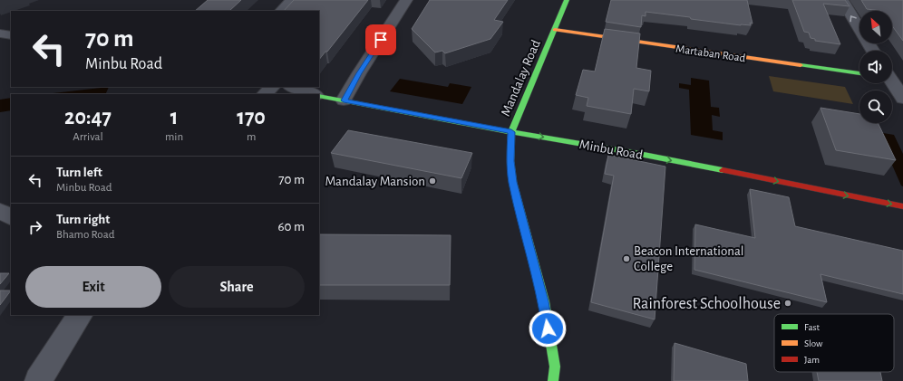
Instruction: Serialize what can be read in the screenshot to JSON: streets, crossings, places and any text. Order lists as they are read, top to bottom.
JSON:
{
  "streets": {
    "street": ["Martaban Road", "Mandalay Road", "Minbu Road"]
  },
  "crossings": [
    ["Martaban Road", "Mandalay Road"],
    ["Mandalay Road", "Minbu Road"]
  ],
  "one_way": ["Minbu Road"],
  "places": ["Mandalay Mansion", "Beacon International College", "Rainforest Schoolhouse"],
  "legend": ["Fast", "Slow", "Jam"],
  "north": "top left",
  "page": {
    "turn": ["70 m", "Minbu Road"],
    "eta": [
      "20:47",
      "Arrival",
      "1",
      "min",
      "170",
      "m"
    ],
    "list": [
      {
        "name": "Turn left",
        "note": "Minbu Road",
        "value": "70 m"
      },
      {
        "name": "Turn right",
        "note": "Bhamo Road",
        "value": "60 m"
      }
    ],
    "buttons": ["Exit", "Share"]
  }
}
